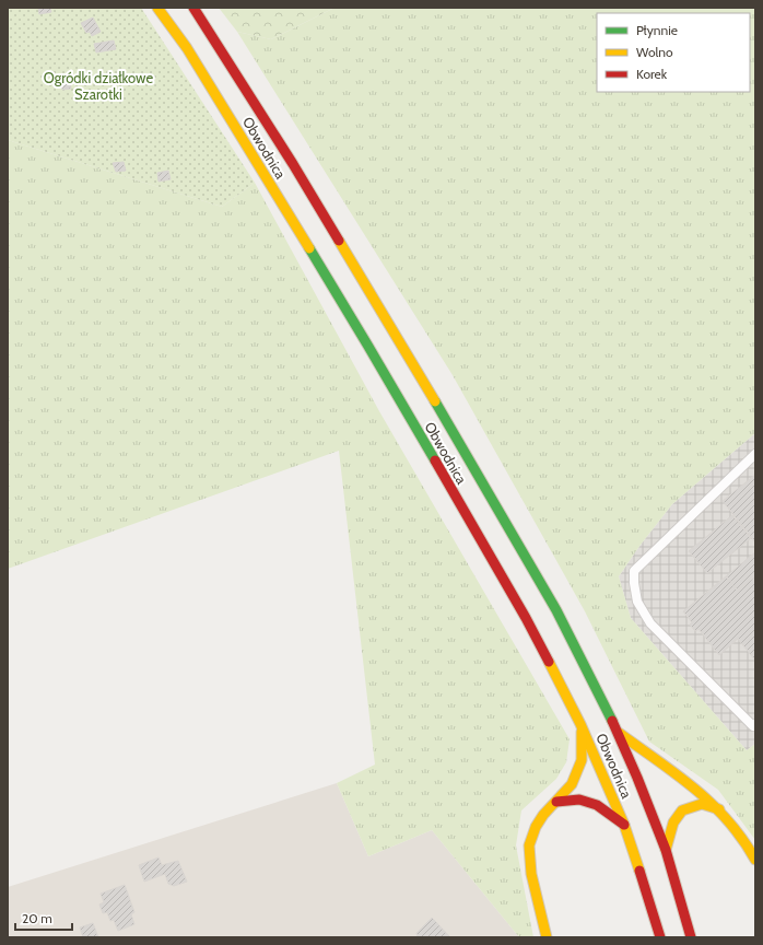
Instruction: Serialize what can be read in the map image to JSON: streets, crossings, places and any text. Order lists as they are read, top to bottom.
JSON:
{
  "streets": {
    "main road": ["Obwodnica"]
  },
  "parks": ["Ogródki działkowe Szarotki"],
  "legend": ["Płynnie", "Wolno", "Korek"],
  "scale_bar": "20 m"
}
